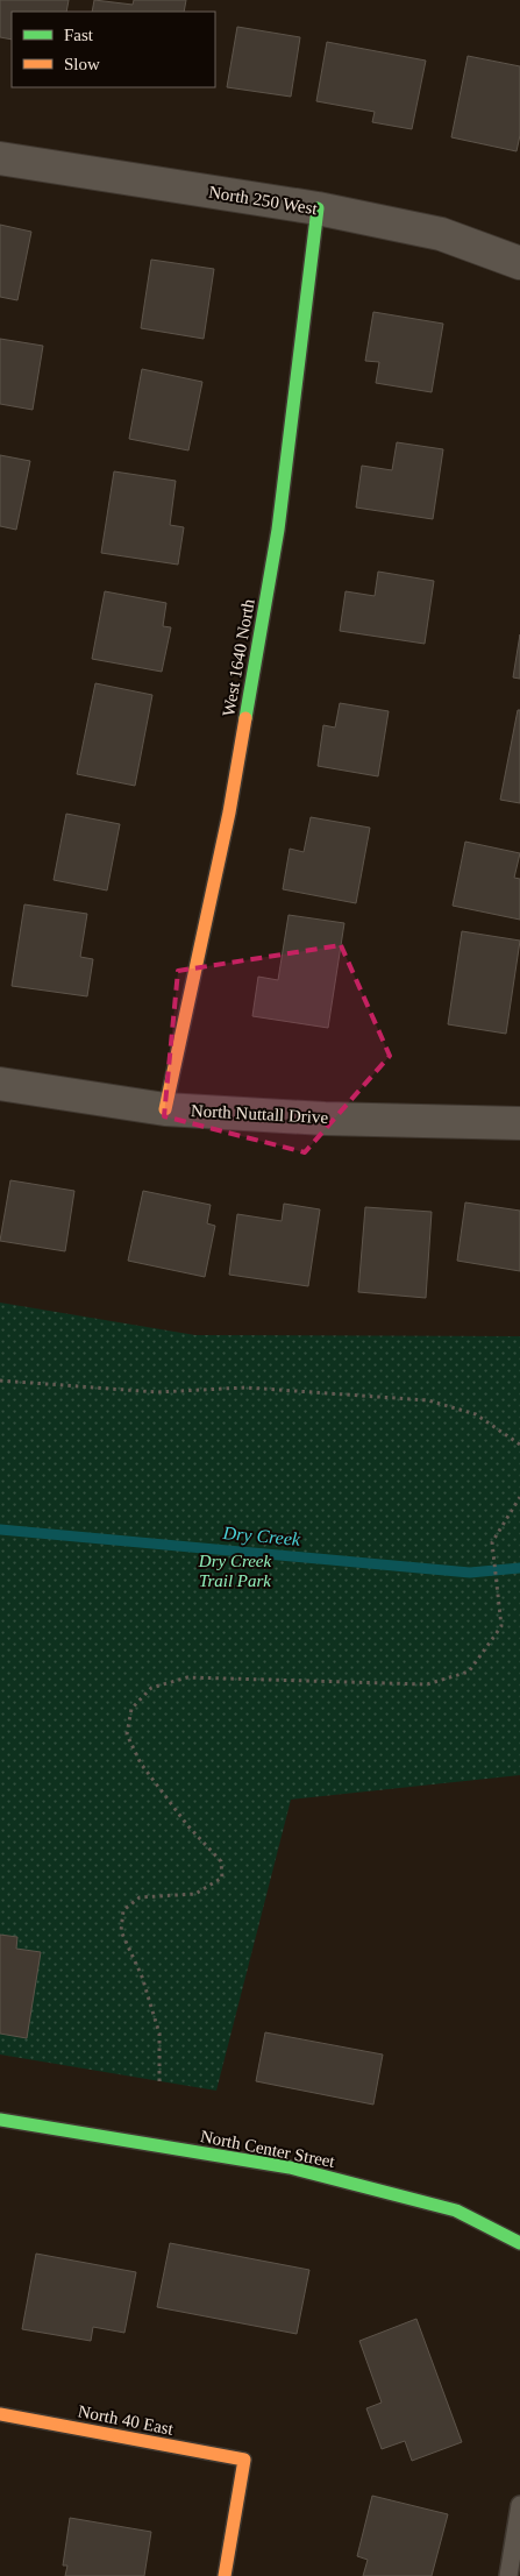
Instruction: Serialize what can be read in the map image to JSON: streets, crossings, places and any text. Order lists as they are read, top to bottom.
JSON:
{
  "streets": {
    "street": [
      "North 250 West",
      "West 1640 North",
      "North Nuttall Drive",
      "North Center Street",
      "North 40 East"
    ]
  },
  "crossings": [
    ["North 250 West", "West 1640 North"],
    ["West 1640 North", "North Nuttall Drive"]
  ],
  "water": ["Dry Creek"],
  "parks": ["Dry Creek Trail Park"],
  "legend": ["Fast", "Slow"]
}
